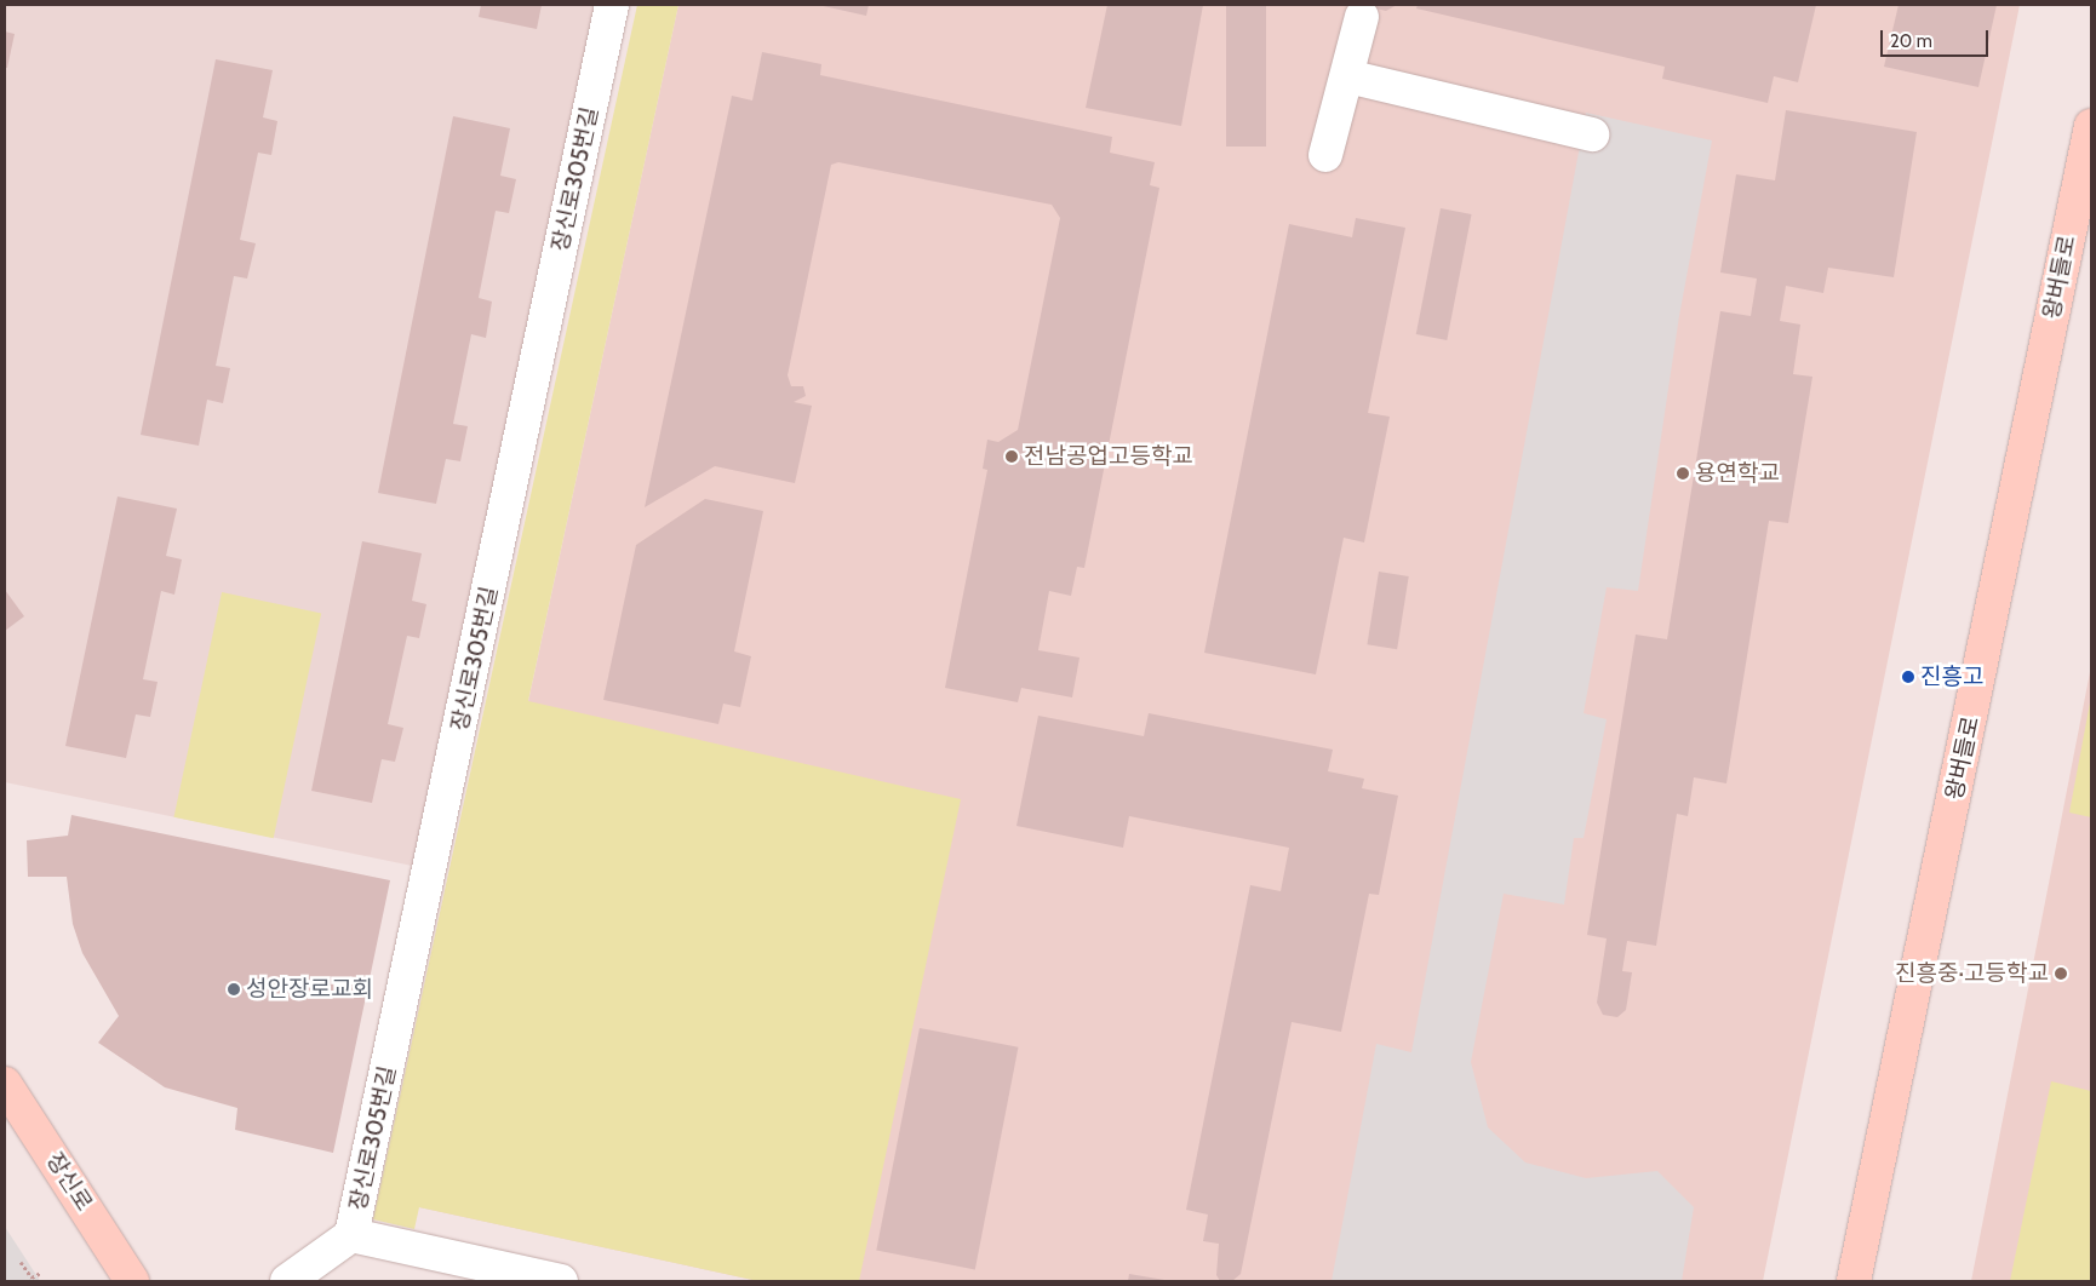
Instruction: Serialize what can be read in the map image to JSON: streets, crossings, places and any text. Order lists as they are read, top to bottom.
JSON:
{
  "streets": {
    "main road": ["왕버들로", "장신로"],
    "street": ["장신로305번길"]
  },
  "places": [
    "전남공업고등학교",
    "용연학교",
    "진흥고",
    "진흥중·고등학교",
    "성안장로교회"
  ],
  "scale_bar": "20 m"
}
